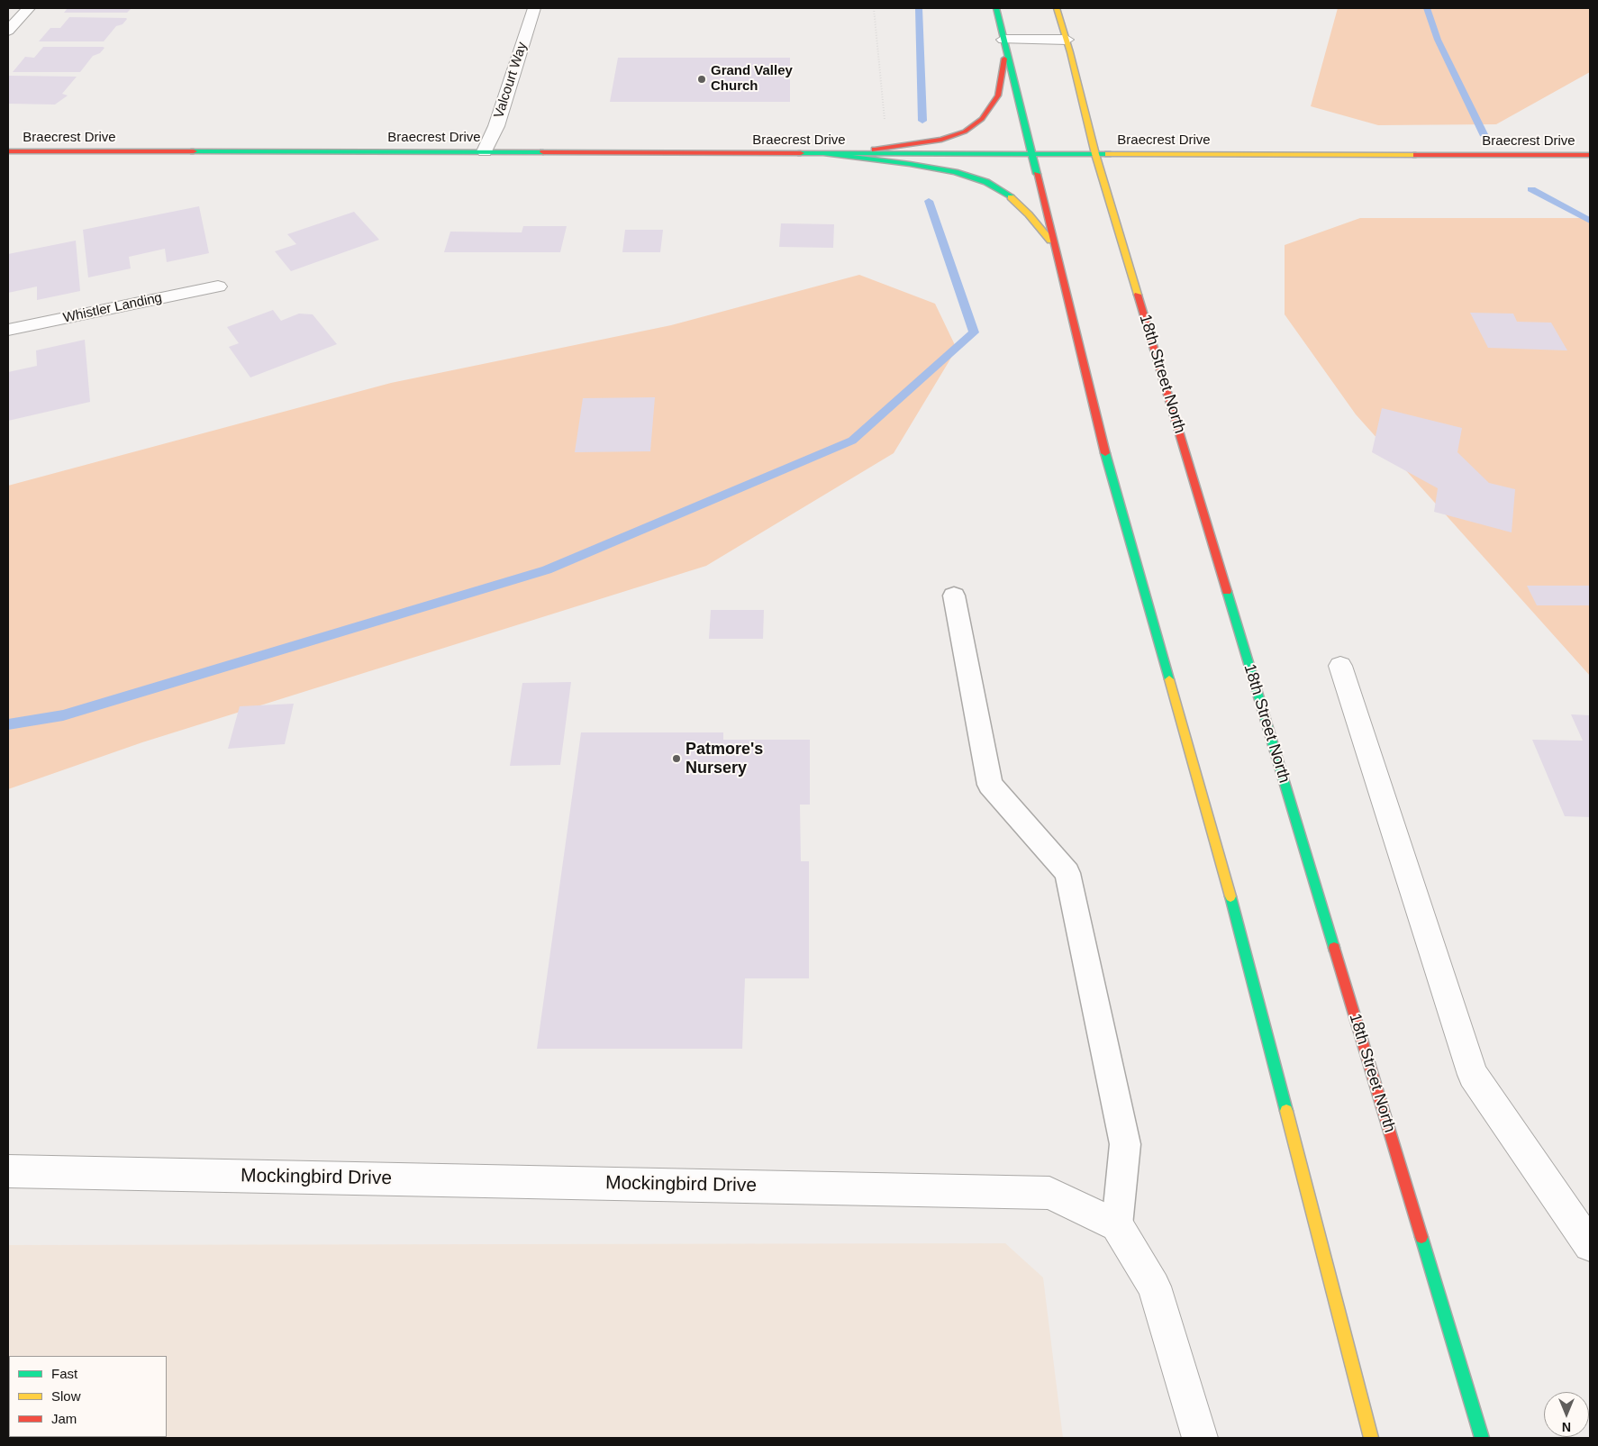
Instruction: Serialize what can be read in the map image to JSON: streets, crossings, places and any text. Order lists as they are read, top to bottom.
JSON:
{
  "streets": {
    "main road": ["Braecrest Drive", "18th Street North"],
    "street": ["Valcourt Way", "Whistler Landing", "Mockingbird Drive"]
  },
  "crossings": [
    ["Valcourt Way", "Braecrest Drive"],
    ["Braecrest Drive", "18th Street North"]
  ],
  "places": ["Grand Valley Church", "Patmore's Nursery"],
  "legend": ["Fast", "Slow", "Jam"],
  "north": "bottom"
}
